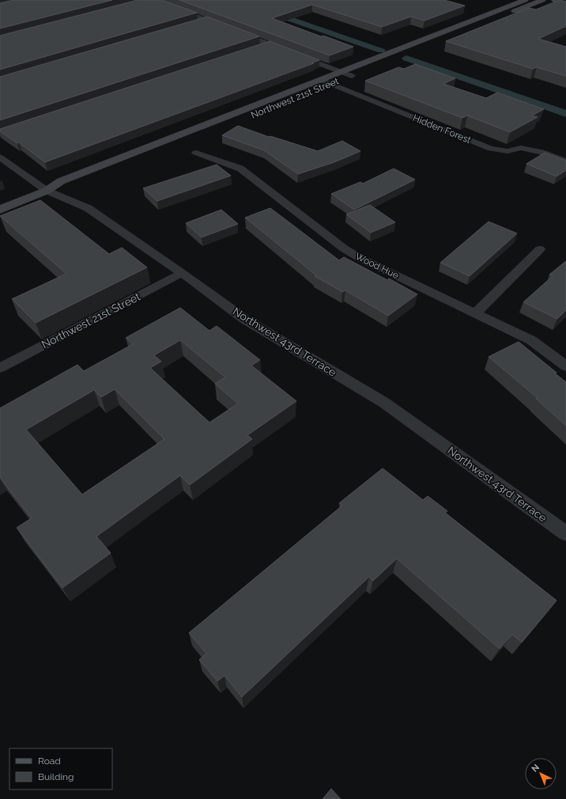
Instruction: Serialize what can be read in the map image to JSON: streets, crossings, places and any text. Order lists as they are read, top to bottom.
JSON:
{
  "streets": {
    "street": [
      "Northwest 21st Street",
      "Hidden Forest",
      "Wood Hue",
      "Northwest 43rd Terrace"
    ]
  },
  "crossings": [
    ["Northwest 21st Street", "Hidden Forest"],
    ["Northwest 21st Street", "Northwest 43rd Terrace"]
  ],
  "legend": ["Road", "Building"],
  "north": "top left"
}
